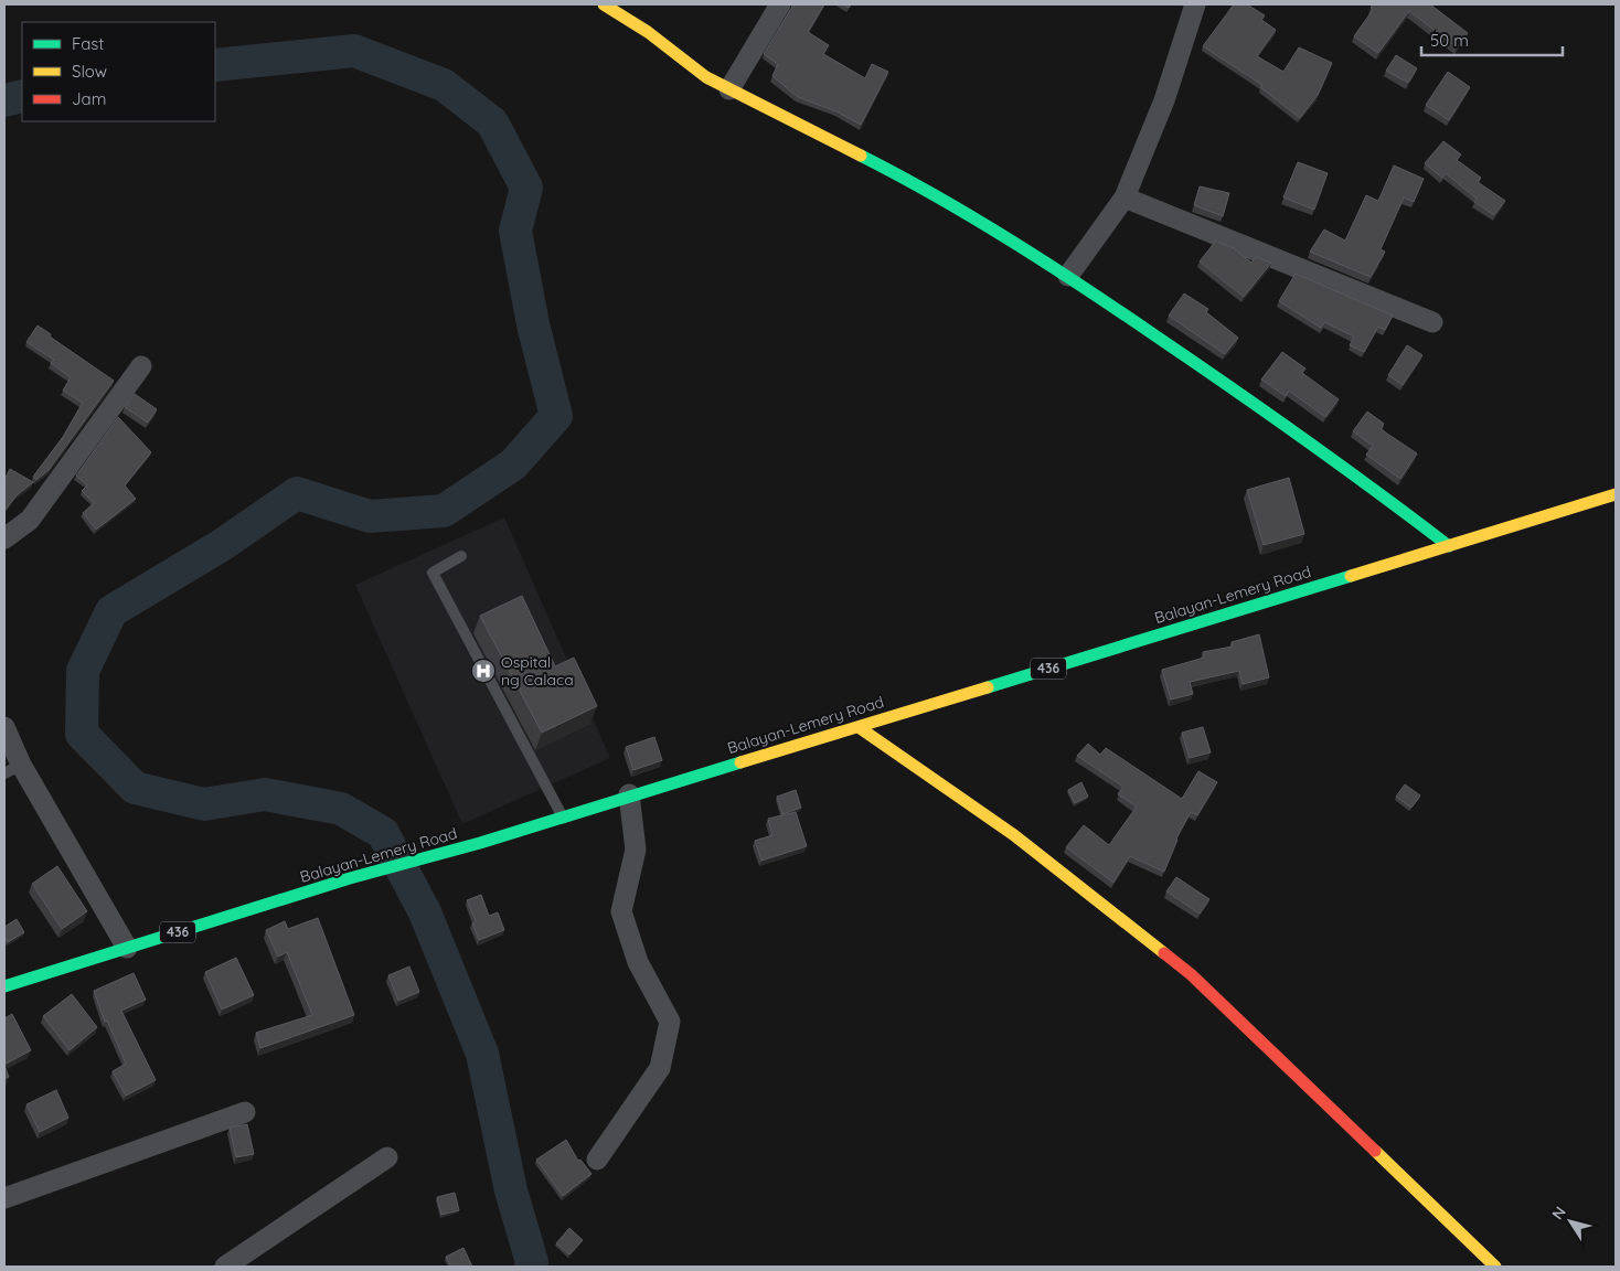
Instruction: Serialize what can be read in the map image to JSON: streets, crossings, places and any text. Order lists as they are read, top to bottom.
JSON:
{
  "streets": {
    "street": ["Balayan-Lemery Road", "436"]
  },
  "places": {
    "hospital": ["Ospital ng Calaca"]
  },
  "legend": ["Fast", "Slow", "Jam"],
  "scale_bar": "50 m",
  "north": "top left"
}
